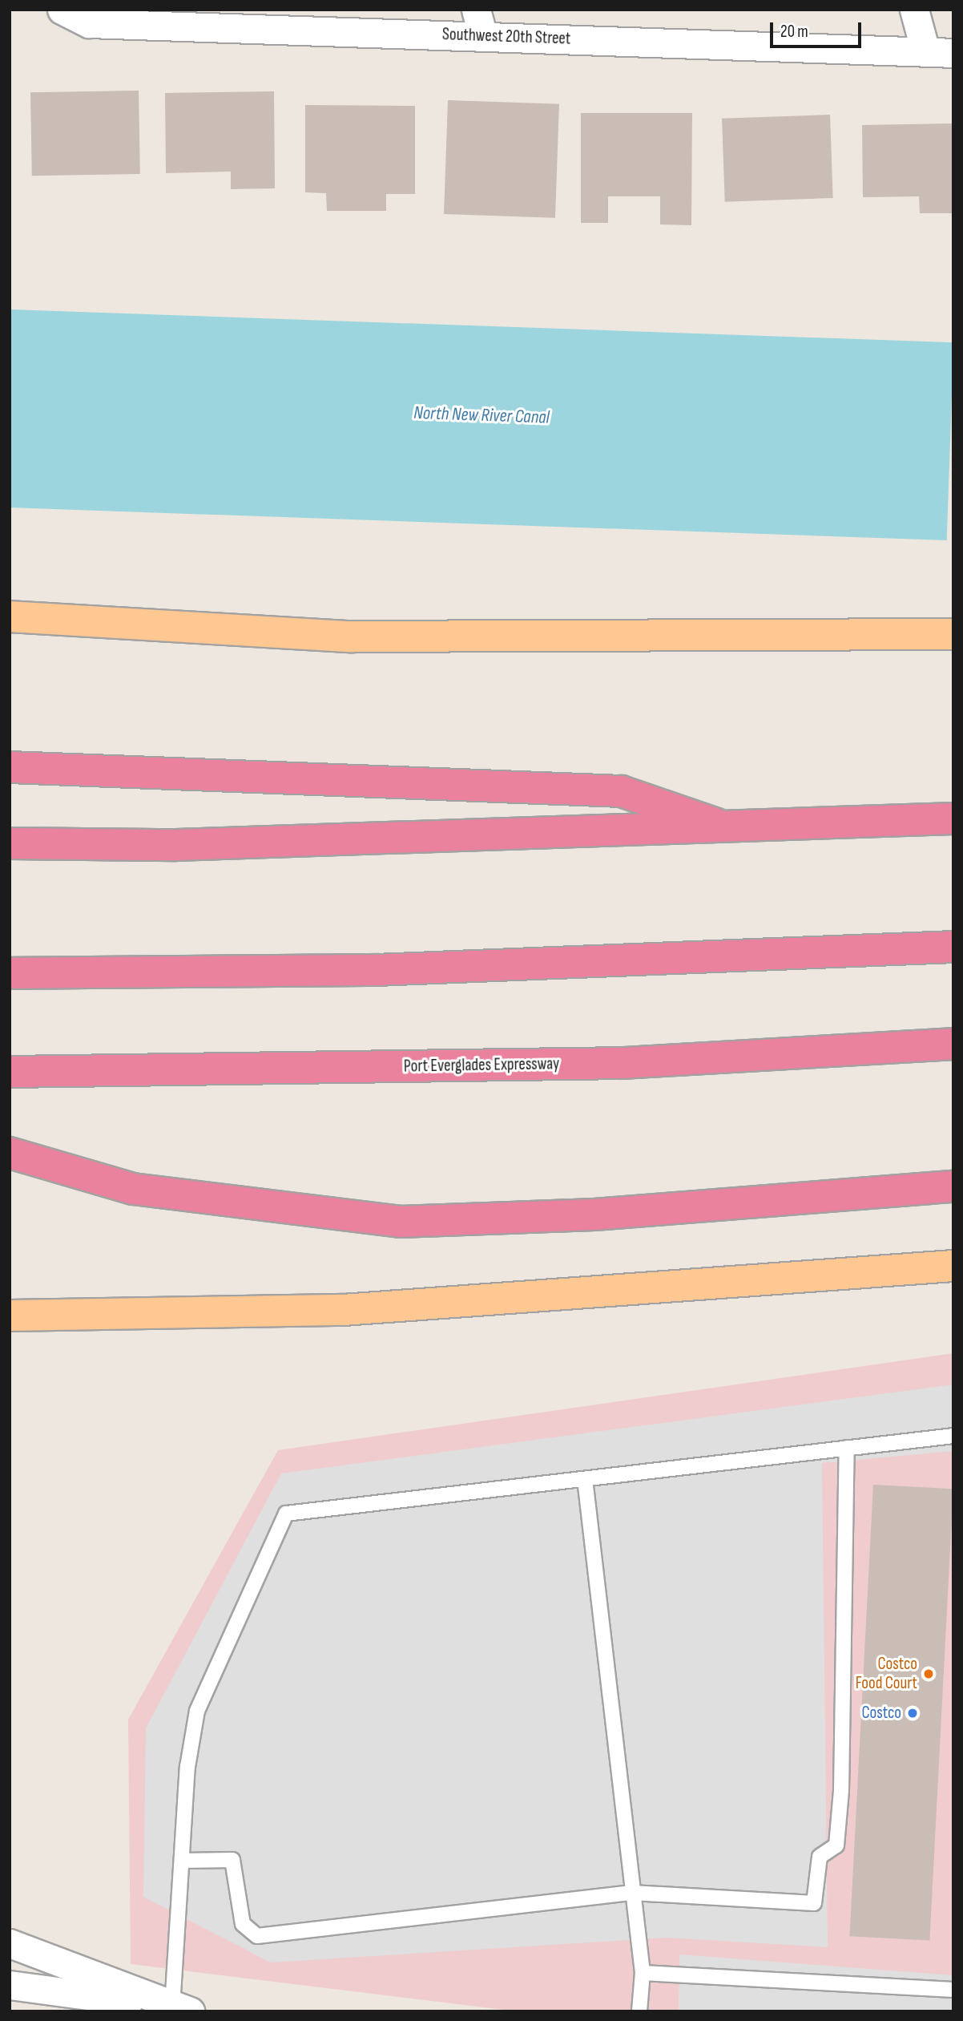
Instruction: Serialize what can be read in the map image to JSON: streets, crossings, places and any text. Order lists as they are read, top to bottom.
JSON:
{
  "streets": {
    "highway": ["Port Everglades Expressway"],
    "street": ["Southwest 20th Street"]
  },
  "water": ["North New River Canal"],
  "places": ["Costco Food Court", "Costco"],
  "scale_bar": "20 m"
}
